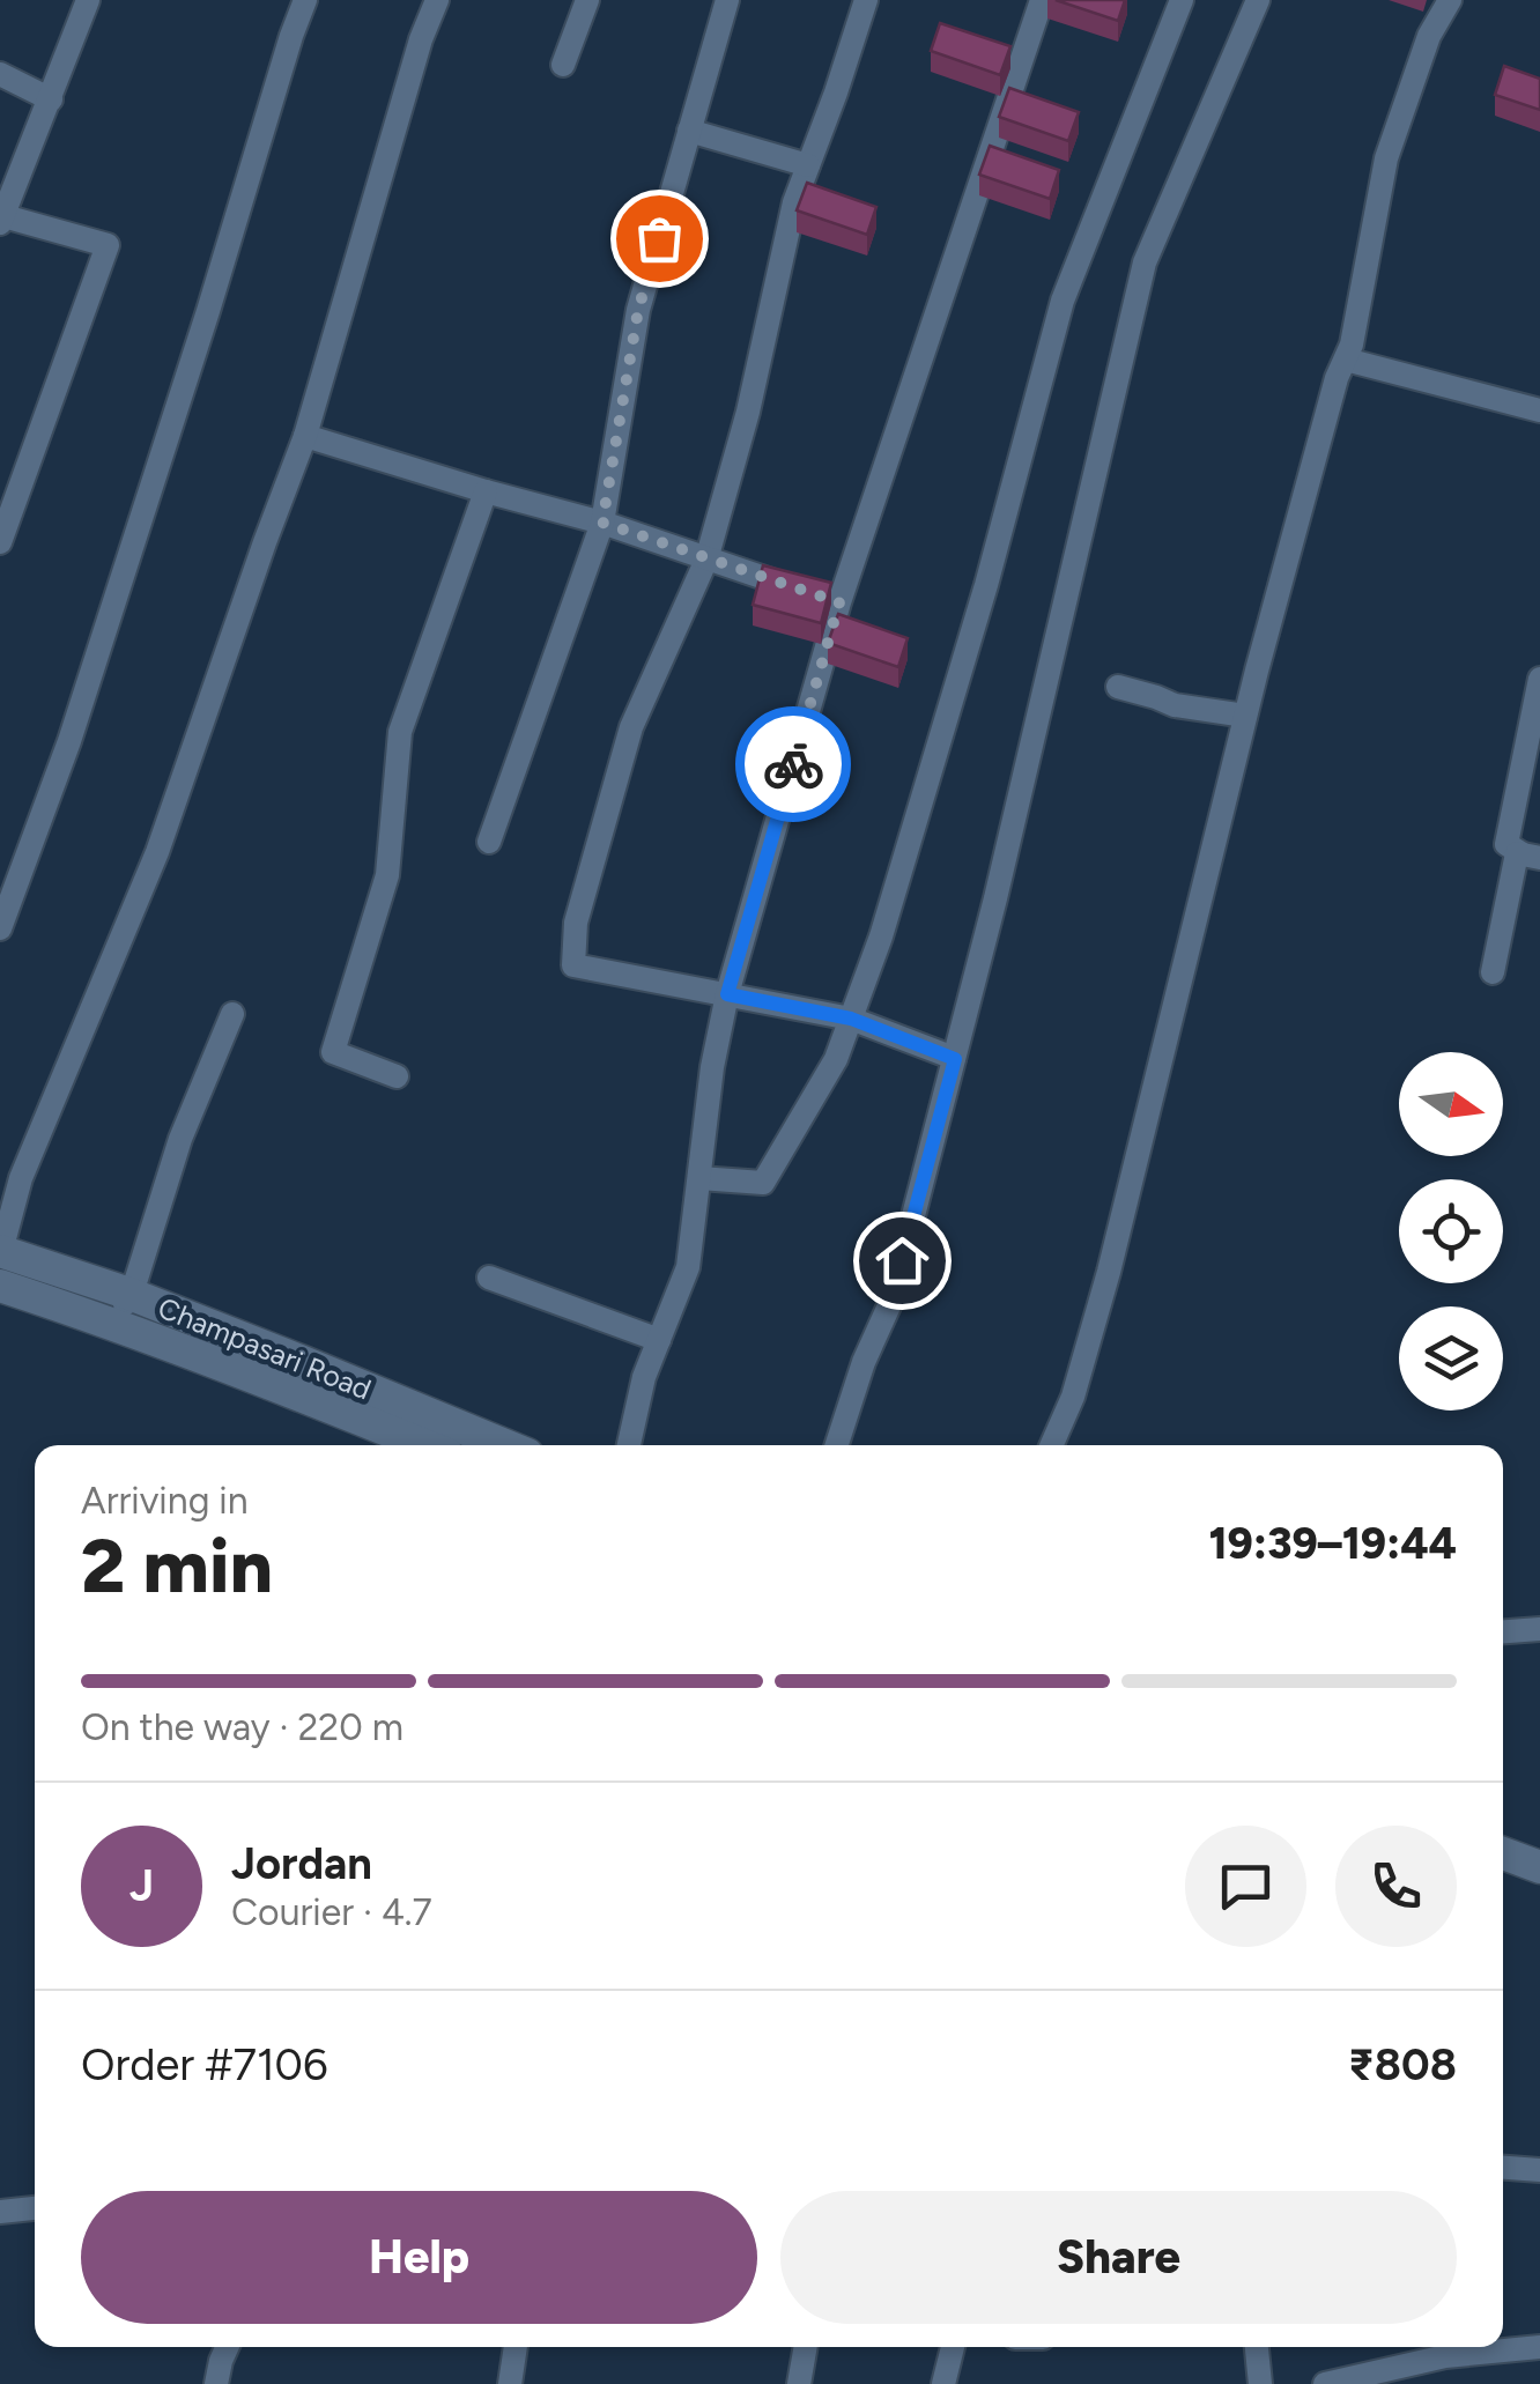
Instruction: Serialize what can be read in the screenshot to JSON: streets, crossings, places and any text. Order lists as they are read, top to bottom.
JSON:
{
  "streets": {
    "main road": ["Champasari Road"]
  },
  "north": "right",
  "page": {
    "heading": ["2 min", "Arriving in", "19:39–19:44"],
    "panel": [
      "Jordan",
      "Courier · 4.7",
      "Order #7106",
      "₹808"
    ],
    "bar": "On the way · 220 m",
    "round": "J",
    "buttons": ["Help", "Share"]
  }
}
